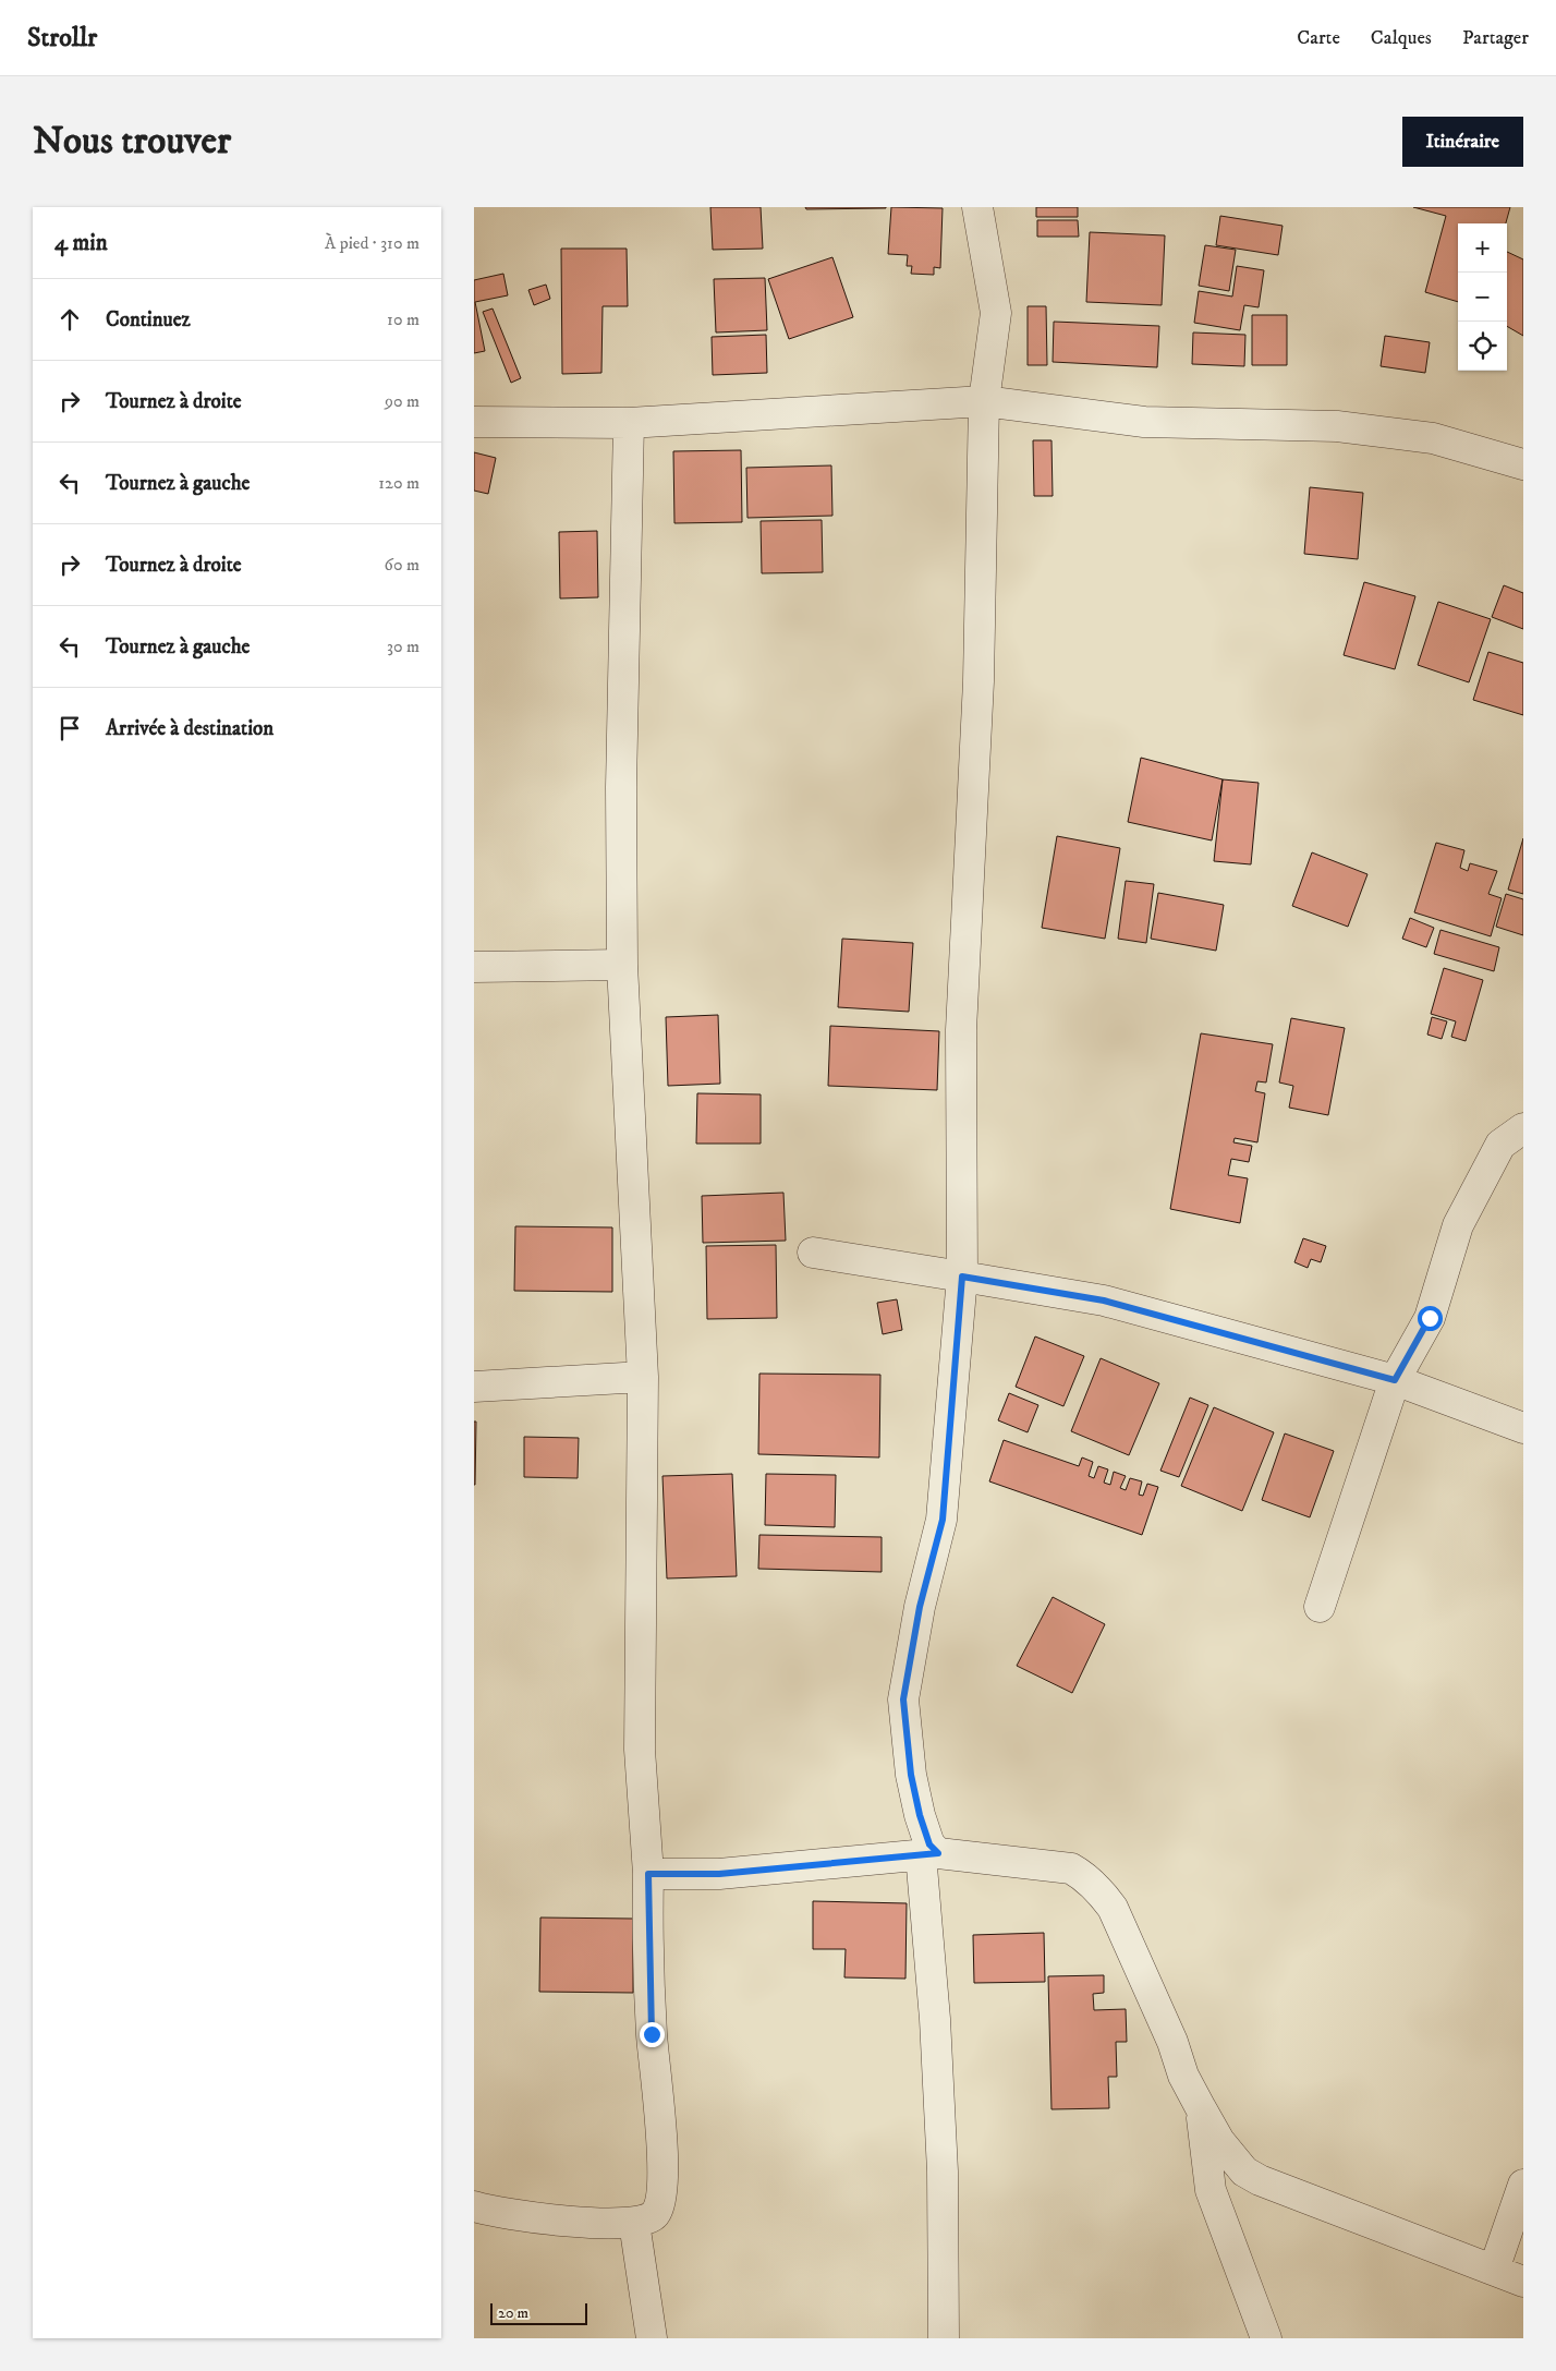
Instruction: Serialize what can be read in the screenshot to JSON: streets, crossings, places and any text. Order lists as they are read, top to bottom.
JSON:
{
  "scale_bar": "20 m",
  "page": {
    "header": "Strollr",
    "nav": ["Carte", "Calques", "Partager"],
    "buttons": "Itinéraire",
    "title": "Nous trouver",
    "heading": ["4 min", "À pied · 310 m"],
    "map_buttons": ["+", "−"],
    "list": [
      ["Continuez", "10 m"],
      ["Tournez à droite", "90 m"],
      ["Tournez à gauche", "120 m"],
      ["Tournez à droite", "60 m"],
      ["Tournez à gauche", "30 m"],
      "Arrivée à destination"
    ],
    "scale": "20 m"
  }
}
